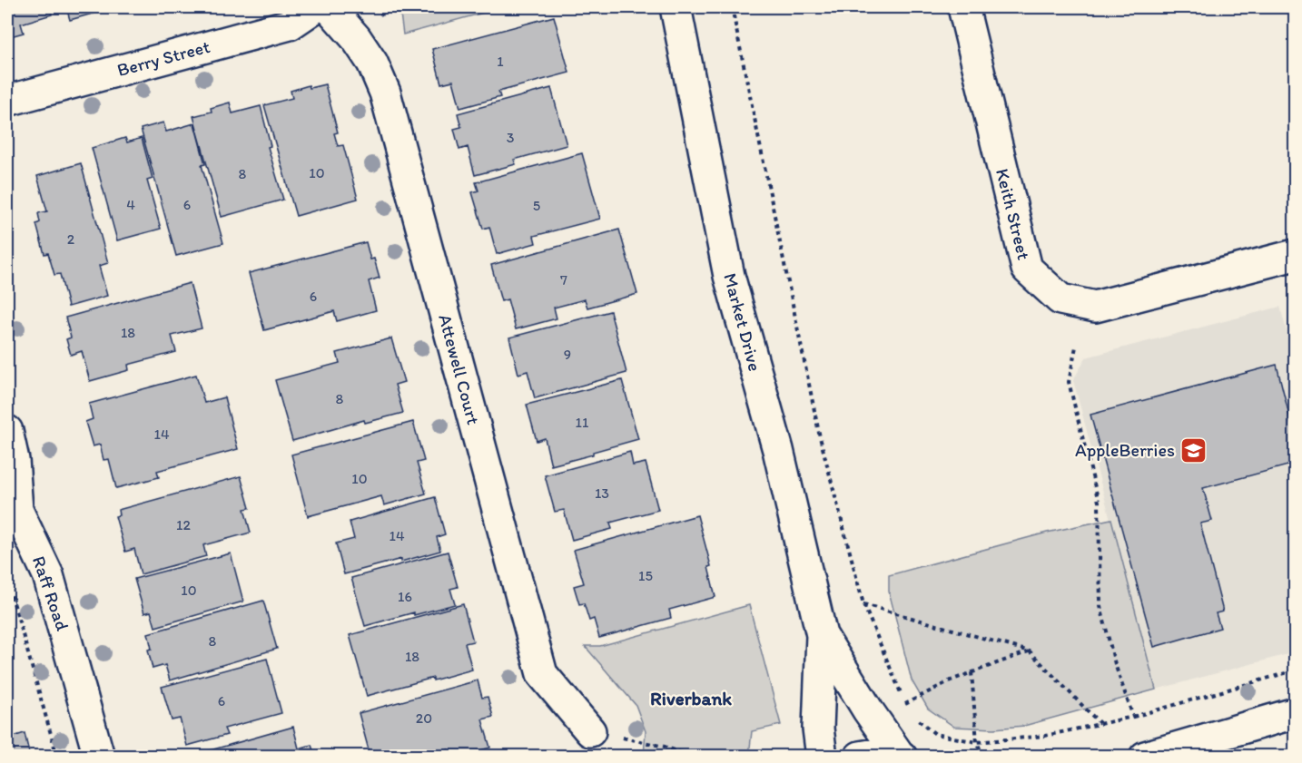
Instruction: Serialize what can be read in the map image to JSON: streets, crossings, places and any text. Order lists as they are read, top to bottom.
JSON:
{
  "streets": {
    "street": [
      "Berry Street",
      "Keith Street",
      "Market Drive",
      "Attewell Court",
      "Raff Road"
    ]
  },
  "districts": ["Riverbank"],
  "places": {
    "school or university": ["AppleBerries"]
  },
  "house_numbers": [
    "1",
    "3",
    "10",
    "8",
    "4",
    "6",
    "5",
    "2",
    "7",
    "6",
    "18",
    "9",
    "8",
    "11",
    "14",
    "10",
    "13",
    "12",
    "14",
    "15",
    "10",
    "16",
    "8",
    "18",
    "6",
    "20"
  ]
}
